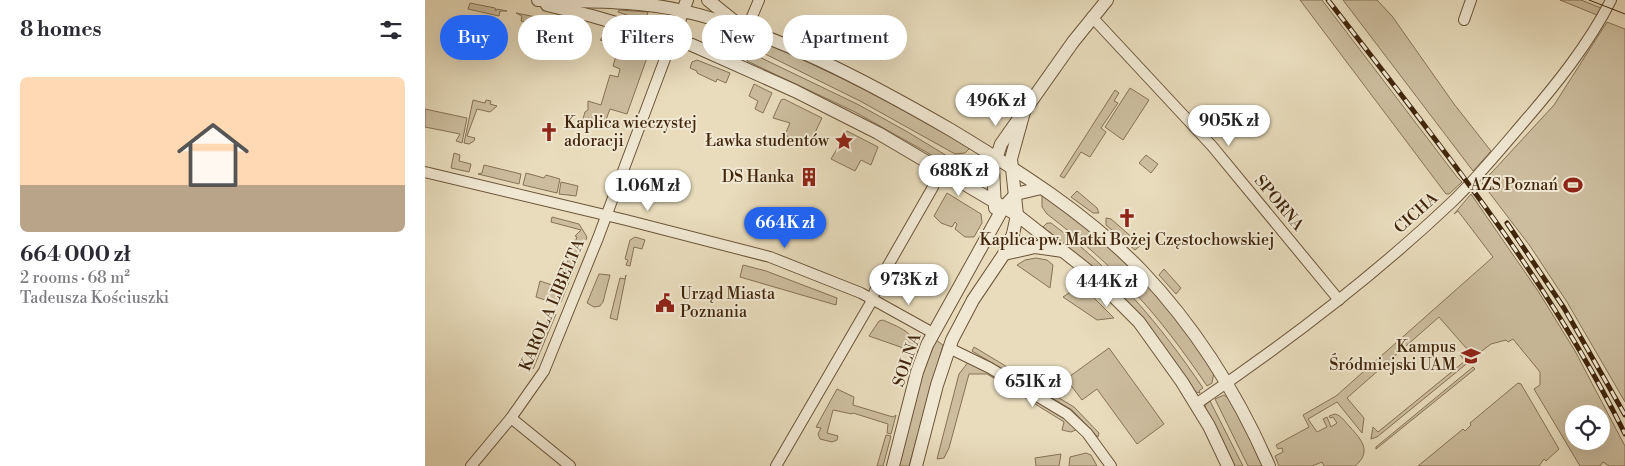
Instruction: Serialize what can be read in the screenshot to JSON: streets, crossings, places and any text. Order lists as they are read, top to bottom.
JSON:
{
  "streets": {
    "street": [
      "SPORNA",
      "CICHA",
      "KAROLA LIBELTA",
      "SOLNA"
    ]
  },
  "crossings": [
    ["SPORNA", "CICHA"]
  ],
  "places": {
    "church": ["Kaplica wieczystej adoracji", "Kaplica pw. Matki Bożej Częstochowskiej"],
    "place": ["Ławka studentów"],
    "building": ["DS Hanka"],
    "sports": ["AZS Poznań"],
    "public building": ["Urząd Miasta Poznania"],
    "school or university": ["Kampus Śródmiejski UAM"]
  },
  "page": {
    "heading": "8 homes",
    "chip": [
      "Buy",
      "Rent",
      "Filters",
      "New",
      "Apartment"
    ],
    "list": [
      {
        "name": "664 000 zł",
        "note": "2 rooms · 68 m² · Tadeusza Kościuszki"
      }
    ],
    "price": [
      "496K zł",
      "905K zł",
      "688K zł",
      "1.06M zł",
      "664K zł",
      "973K zł",
      "444K zł",
      "651K zł"
    ]
  }
}
